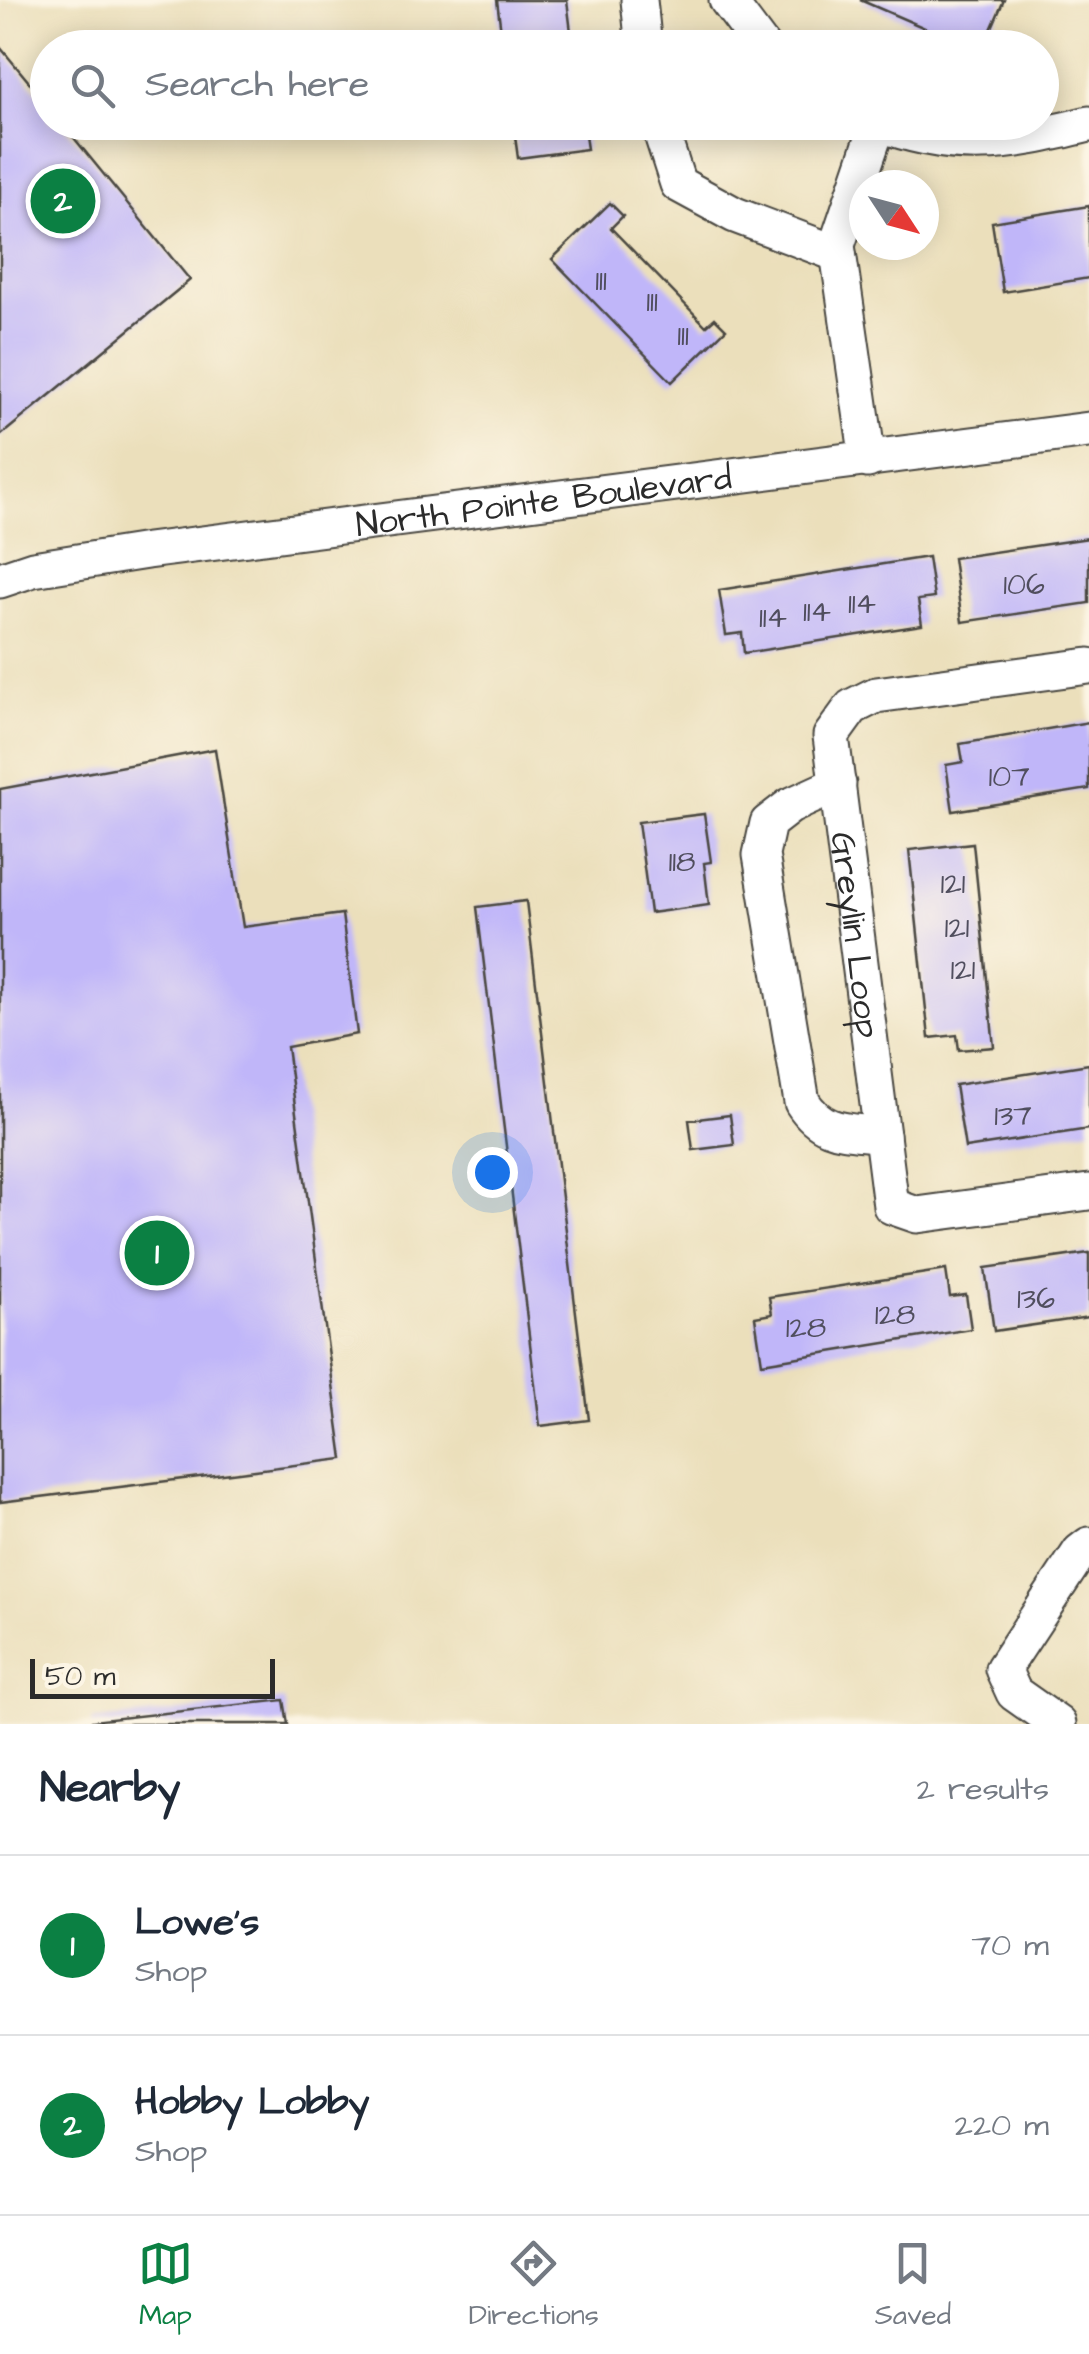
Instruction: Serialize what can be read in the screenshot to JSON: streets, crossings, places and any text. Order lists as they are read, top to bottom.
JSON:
{
  "streets": {
    "street": ["North Pointe Boulevard", "Greylin Loop"]
  },
  "house_numbers": [
    "111",
    "111",
    "111",
    "106",
    "114",
    "114",
    "114",
    "107",
    "118",
    "121",
    "121",
    "121",
    "137",
    "136",
    "128",
    "128"
  ],
  "scale_bar": "50 m",
  "north": "bottom right",
  "page": {
    "search": "Search here",
    "pins": ["2", "1"],
    "scale": "50 m",
    "heading": ["Nearby", "2 results"],
    "list": [
      {
        "mark": "1",
        "name": "Lowe's",
        "note": "Shop",
        "value": "70 m"
      },
      {
        "mark": "2",
        "name": "Hobby Lobby",
        "note": "Shop",
        "value": "220 m"
      }
    ],
    "nav": ["Map", "Directions", "Saved"]
  }
}
